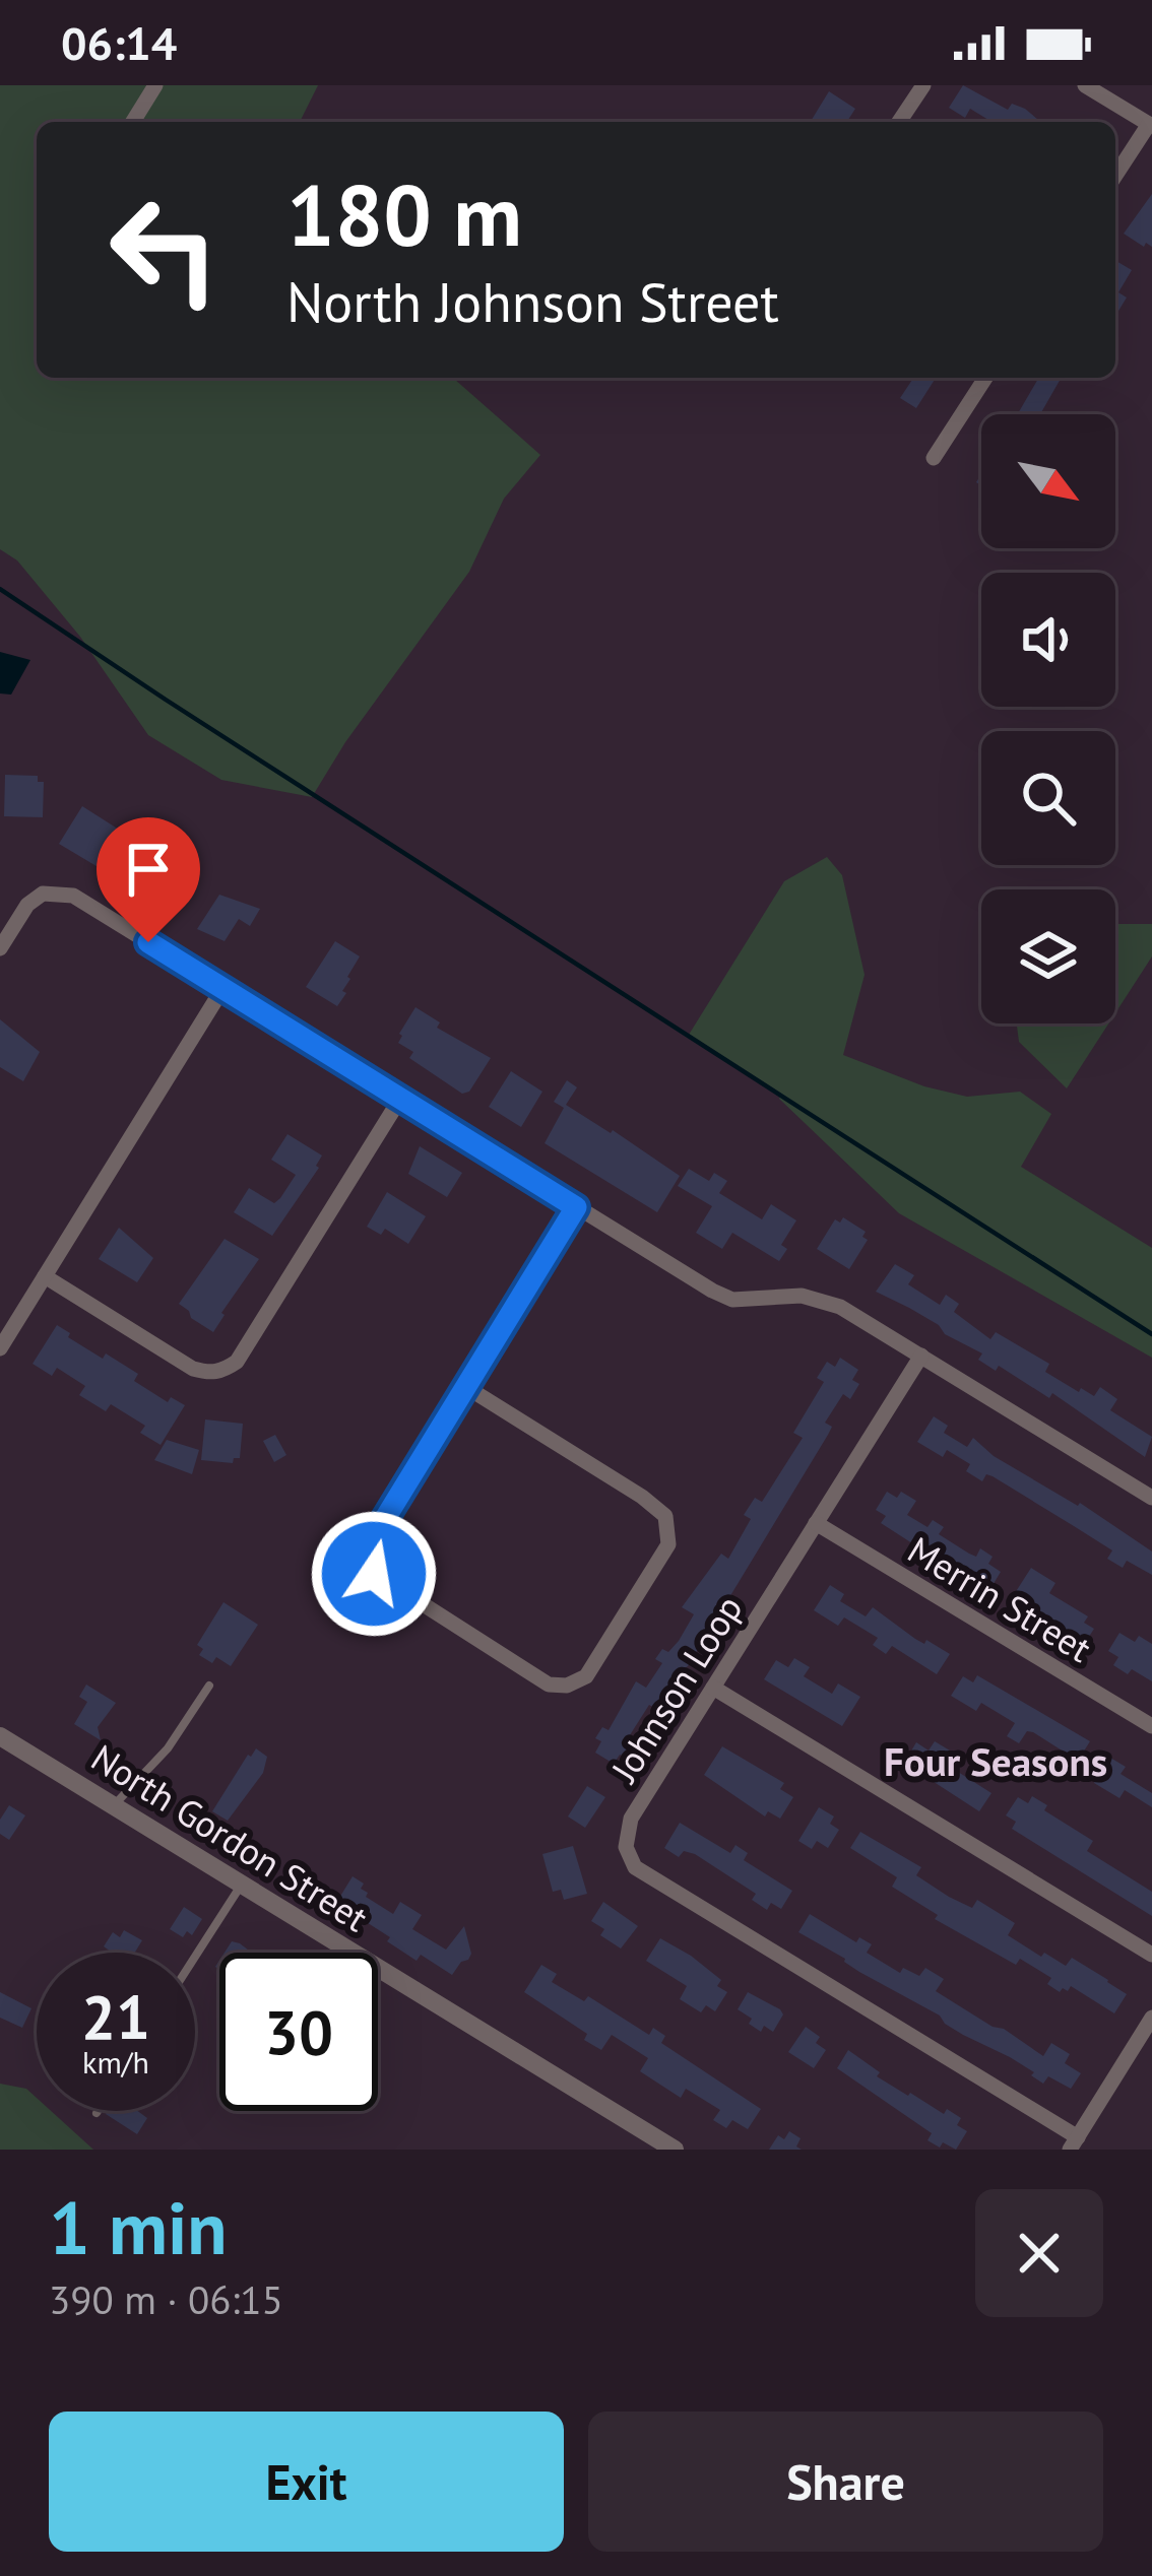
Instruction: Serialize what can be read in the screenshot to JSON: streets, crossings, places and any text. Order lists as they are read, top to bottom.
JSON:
{
  "streets": {
    "street": ["Merrin Street", "Johnson Loop", "North Gordon Street"]
  },
  "crossings": [
    ["Merrin Street", "Johnson Loop"]
  ],
  "districts": ["Four Seasons"],
  "north": "bottom right",
  "page": {
    "status": "06:14",
    "turn": ["180 m", "North Johnson Street"],
    "speed": "21 km/h",
    "limit": "30",
    "heading": ["1 min", "390 m · 06:15"],
    "buttons": ["Exit", "Share"]
  }
}
